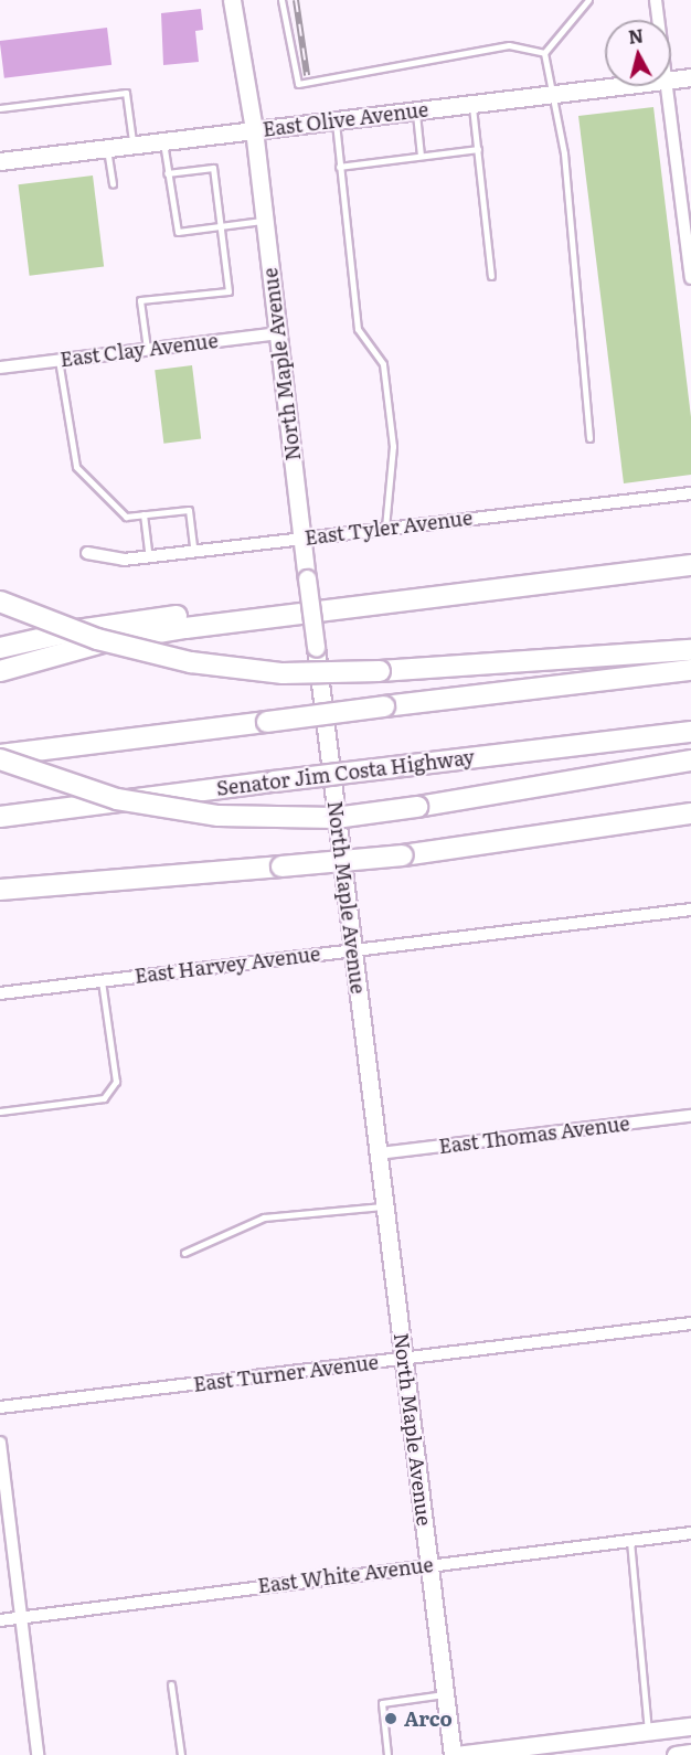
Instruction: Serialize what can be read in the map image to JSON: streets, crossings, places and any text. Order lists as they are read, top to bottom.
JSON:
{
  "streets": {
    "highway": ["Senator Jim Costa Highway"],
    "street": [
      "East Olive Avenue",
      "East Clay Avenue",
      "North Maple Avenue",
      "East Tyler Avenue",
      "East Harvey Avenue",
      "East Thomas Avenue",
      "East Turner Avenue",
      "East White Avenue"
    ]
  },
  "crossings": [
    ["East Olive Avenue", "North Maple Avenue"],
    ["East Clay Avenue", "North Maple Avenue"],
    ["North Maple Avenue", "East Tyler Avenue"],
    ["North Maple Avenue", "East Harvey Avenue"],
    ["North Maple Avenue", "East Thomas Avenue"],
    ["North Maple Avenue", "East Turner Avenue"],
    ["North Maple Avenue", "East White Avenue"]
  ],
  "places": ["Arco"],
  "north": "top"
}
